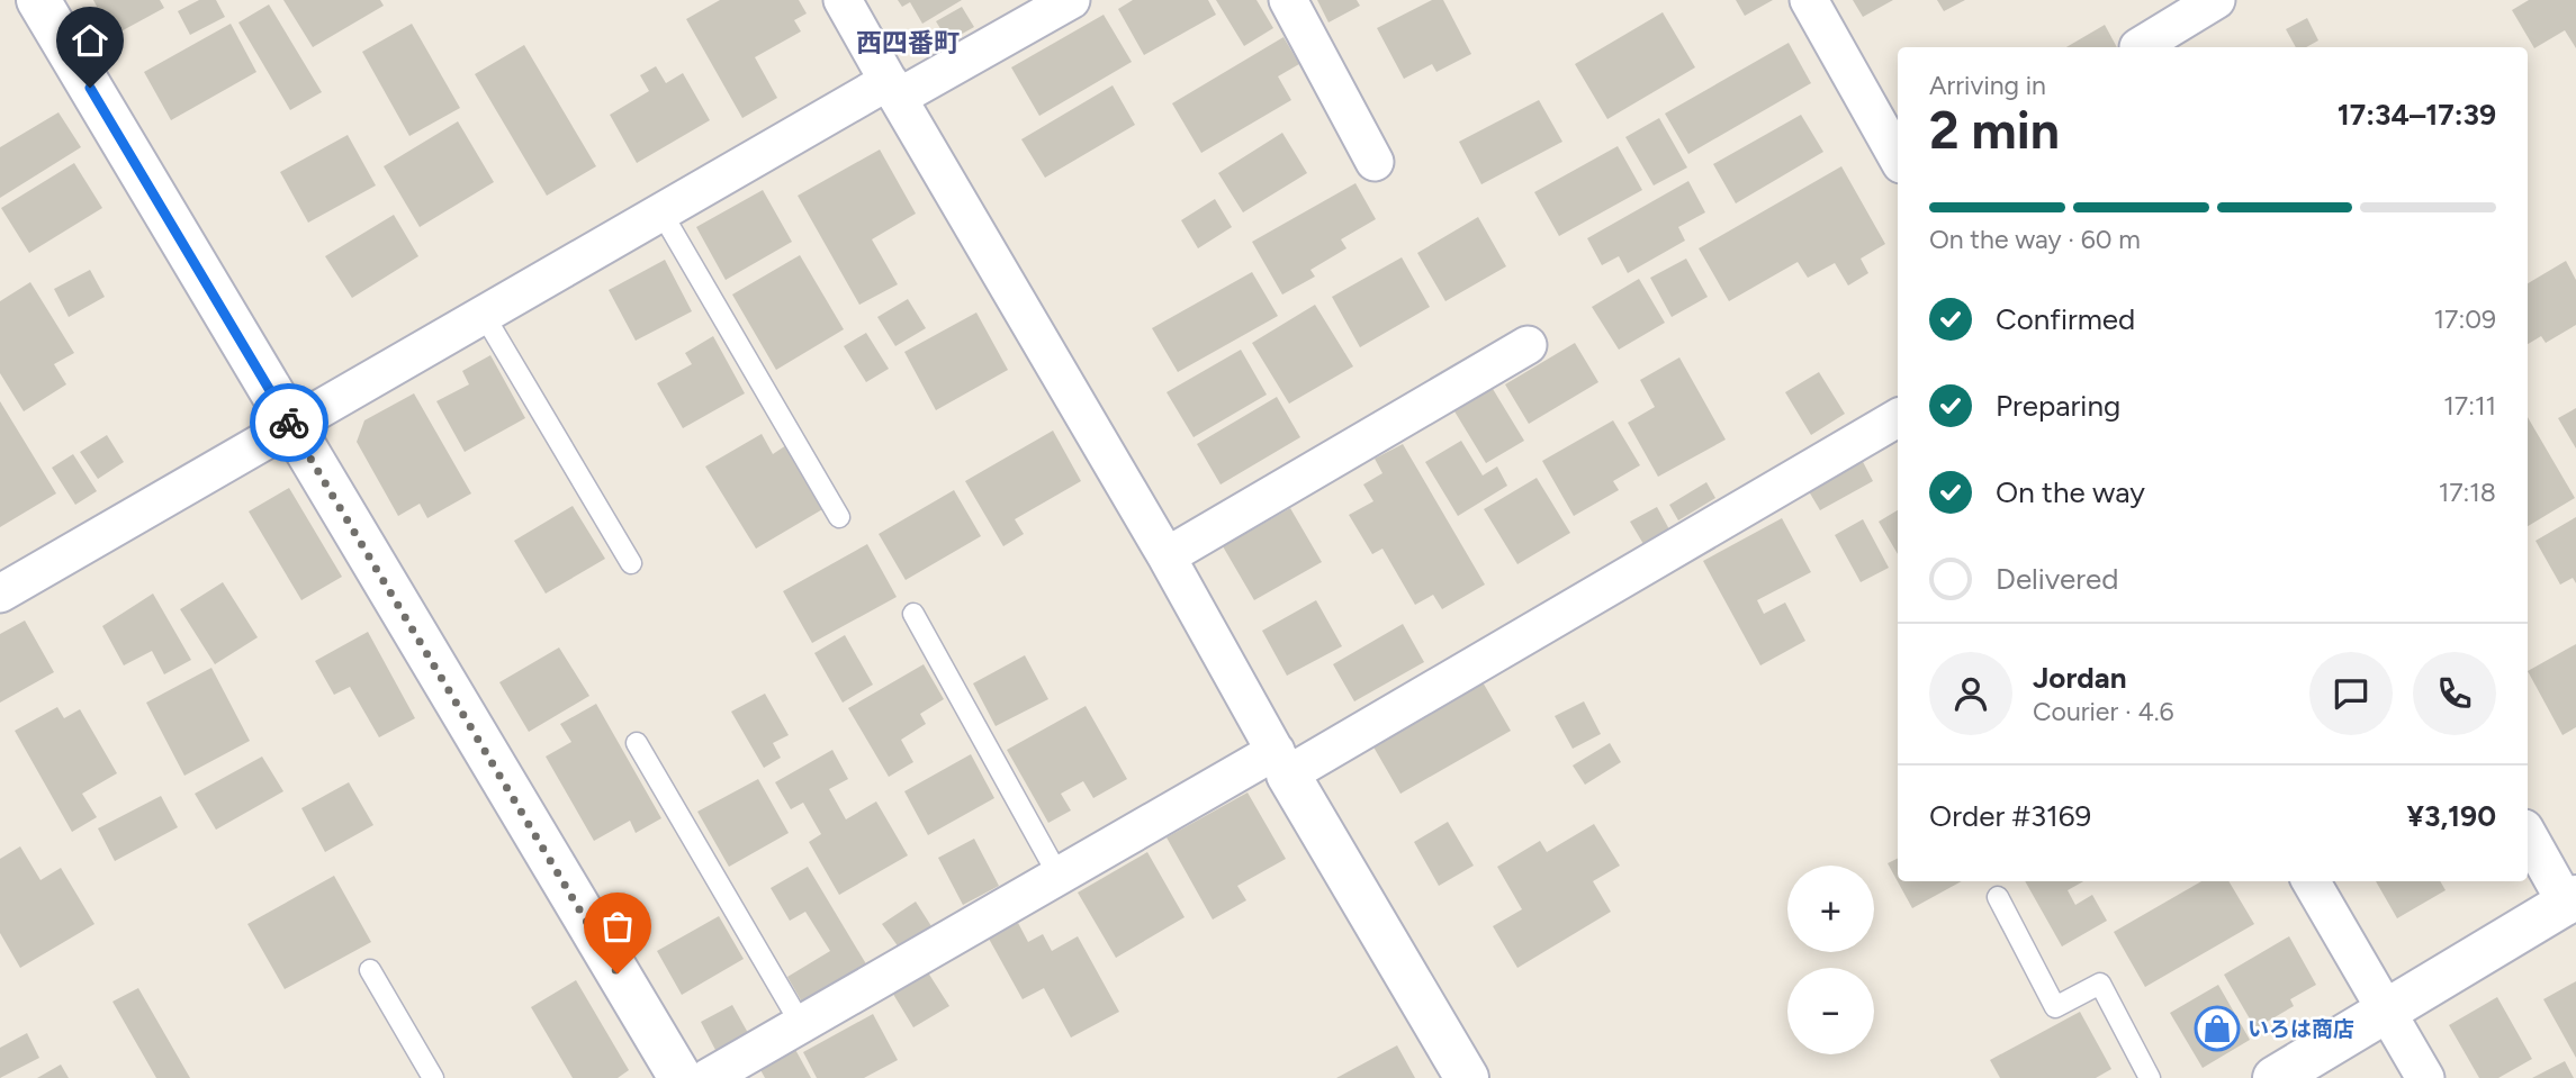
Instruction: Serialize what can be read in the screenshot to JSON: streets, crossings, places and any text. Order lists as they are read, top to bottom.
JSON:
{
  "districts": ["西四番町"],
  "places": {
    "shop": ["いろは商店"]
  },
  "page": {
    "heading": ["2 min", "Arriving in", "17:34–17:39"],
    "panel": [
      "Jordan",
      "Courier · 4.6",
      "Order #3169",
      "¥3,190"
    ],
    "bar": "On the way · 60 m",
    "list": [
      ["Confirmed", "17:09"],
      ["Preparing", "17:11"],
      ["On the way", "17:18"],
      "Delivered"
    ],
    "map_buttons": ["+", "−"]
  }
}
